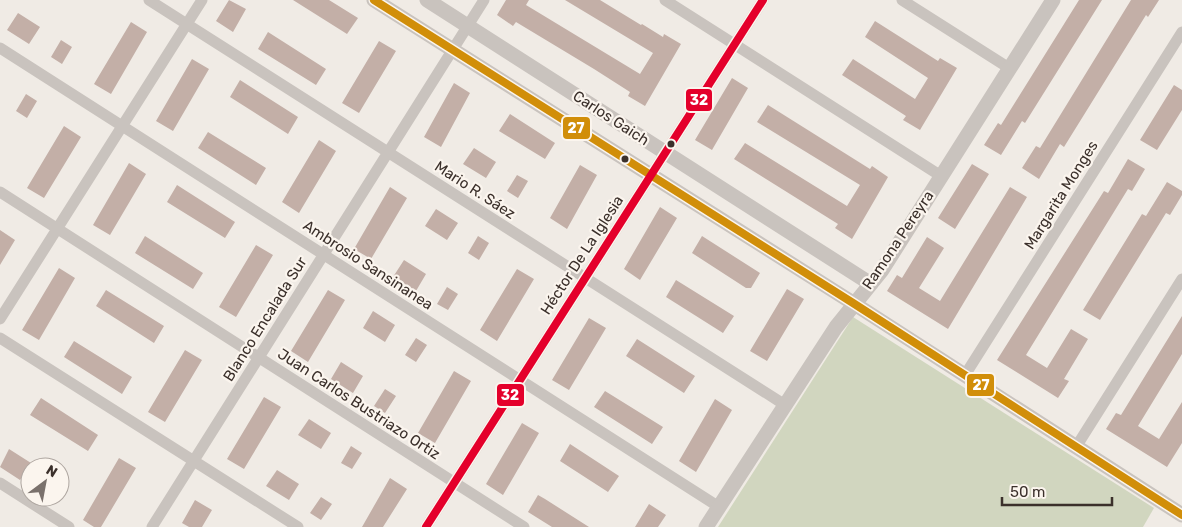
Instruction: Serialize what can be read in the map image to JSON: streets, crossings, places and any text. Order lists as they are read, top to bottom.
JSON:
{
  "streets": {
    "street": [
      "Carlos Gaich",
      "Mario R. Sáez",
      "Margarita Monges",
      "Ramona Pereyra",
      "Héctor De La Iglesia",
      "Ambrosio Sansinanea",
      "Blanco Encalada Sur",
      "Juan Carlos Bustriazo Ortiz"
    ]
  },
  "crossings": [
    ["Carlos Gaich", "Margarita Monges"],
    ["Carlos Gaich", "Ramona Pereyra"],
    ["Carlos Gaich", "Héctor De La Iglesia"],
    ["Carlos Gaich", "Blanco Encalada Sur"],
    ["Mario R. Sáez", "Ramona Pereyra"],
    ["Mario R. Sáez", "Héctor De La Iglesia"],
    ["Mario R. Sáez", "Blanco Encalada Sur"],
    ["Ramona Pereyra", "Ambrosio Sansinanea"],
    ["Héctor De La Iglesia", "Ambrosio Sansinanea"],
    ["Héctor De La Iglesia", "Juan Carlos Bustriazo Ortiz"],
    ["Ambrosio Sansinanea", "Blanco Encalada Sur"],
    ["Blanco Encalada Sur", "Juan Carlos Bustriazo Ortiz"]
  ],
  "lines": ["transit line 27", "transit line 32"],
  "scale_bar": "50 m",
  "north": "top right"
}
